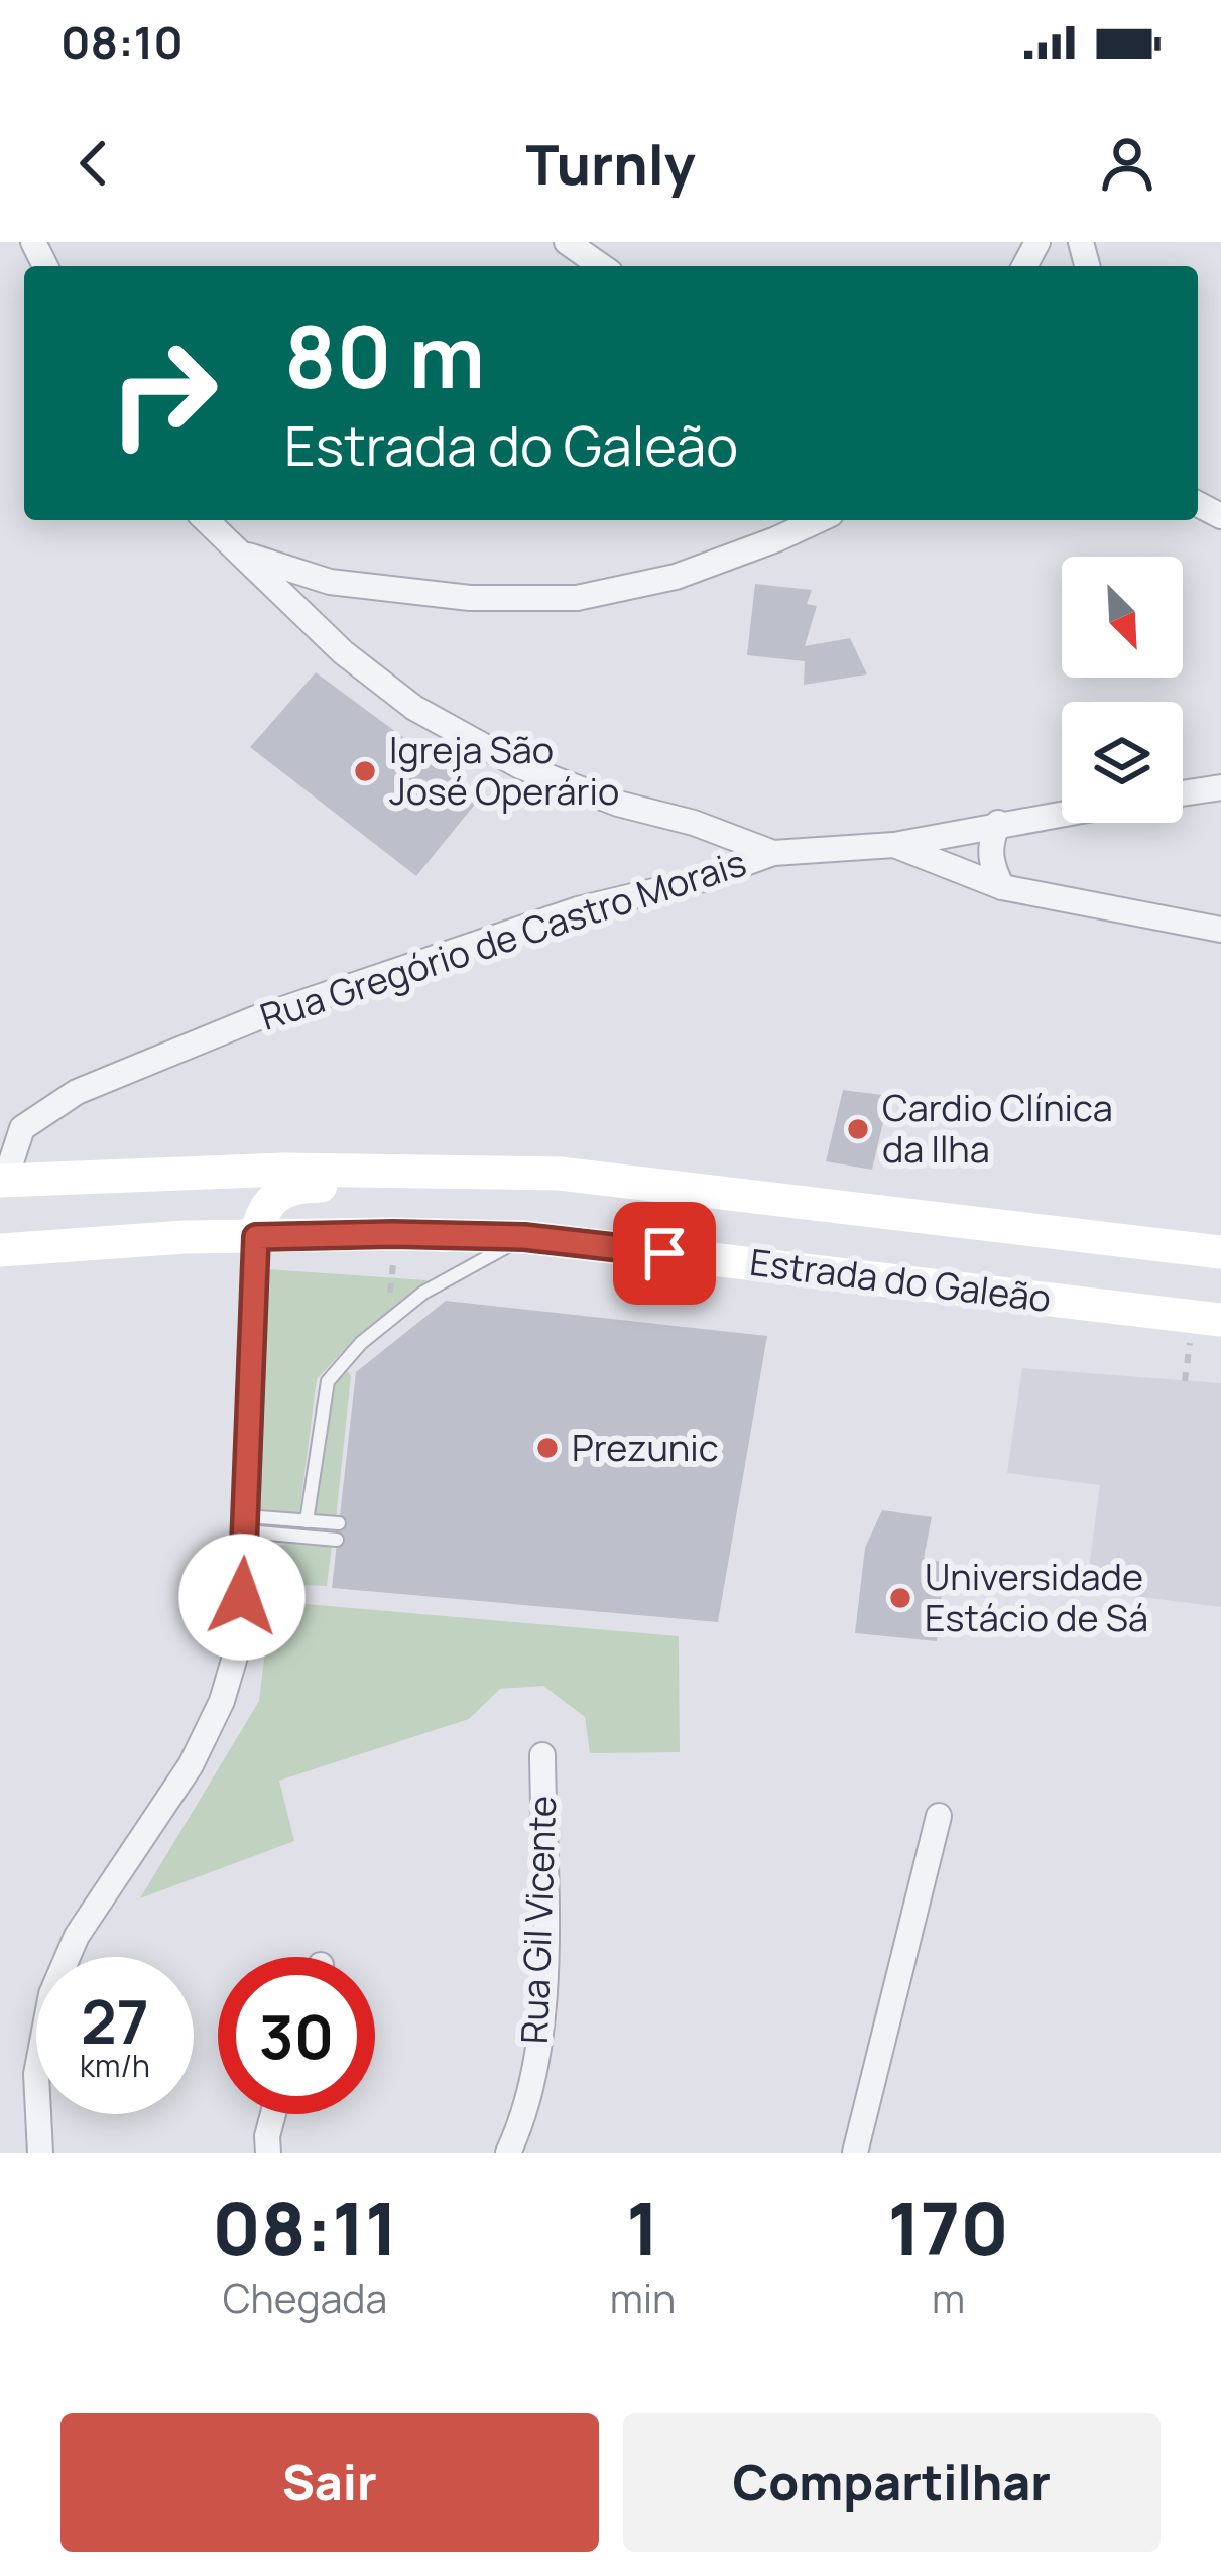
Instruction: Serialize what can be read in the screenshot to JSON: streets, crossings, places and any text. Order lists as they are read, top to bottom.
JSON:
{
  "streets": {
    "main road": ["Estrada do Galeão"],
    "street": ["Rua Gregório de Castro Morais", "Rua Gil Vicente"]
  },
  "crossings": [
    ["Rua Gregório de Castro Morais", "Estrada do Galeão"]
  ],
  "places": [
    "Igreja São José Operário",
    "Cardio Clínica da Ilha",
    "Prezunic",
    "Universidade Estácio de Sá"
  ],
  "north": "bottom right",
  "page": {
    "status": "08:10",
    "header": "Turnly",
    "turn": ["80 m", "Estrada do Galeão"],
    "speed": "27 km/h",
    "limit": "30",
    "eta": [
      "08:11",
      "Chegada",
      "1",
      "min",
      "170",
      "m"
    ],
    "buttons": ["Sair", "Compartilhar"]
  }
}
